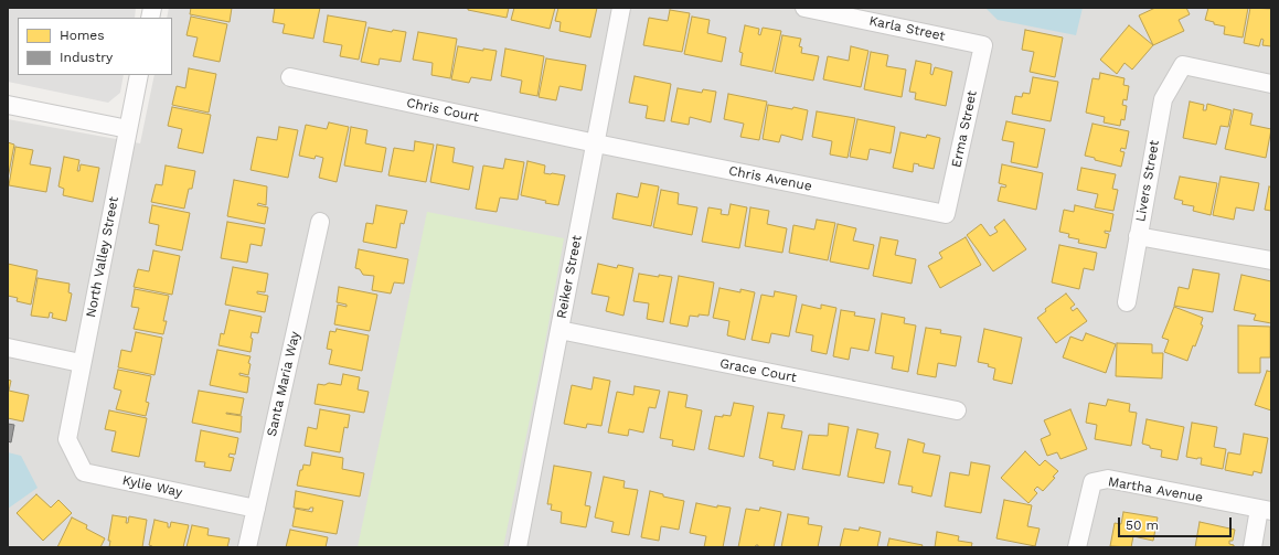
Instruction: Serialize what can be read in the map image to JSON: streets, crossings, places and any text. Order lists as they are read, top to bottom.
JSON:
{
  "streets": {
    "street": [
      "Karla Street",
      "Chris Court",
      "Erma Street",
      "Chris Avenue",
      "Livers Street",
      "North Valley Street",
      "Reiker Street",
      "Grace Court",
      "Santa Maria Way",
      "Kylie Way",
      "Martha Avenue"
    ]
  },
  "crossings": [
    ["Karla Street", "Erma Street"],
    ["Chris Court", "Chris Avenue"],
    ["Chris Court", "Reiker Street"],
    ["Erma Street", "Chris Avenue"],
    ["Chris Avenue", "Reiker Street"],
    ["North Valley Street", "Kylie Way"],
    ["Reiker Street", "Grace Court"],
    ["Santa Maria Way", "Kylie Way"]
  ],
  "legend": ["Homes", "Industry"],
  "scale_bar": "50 m"
}
